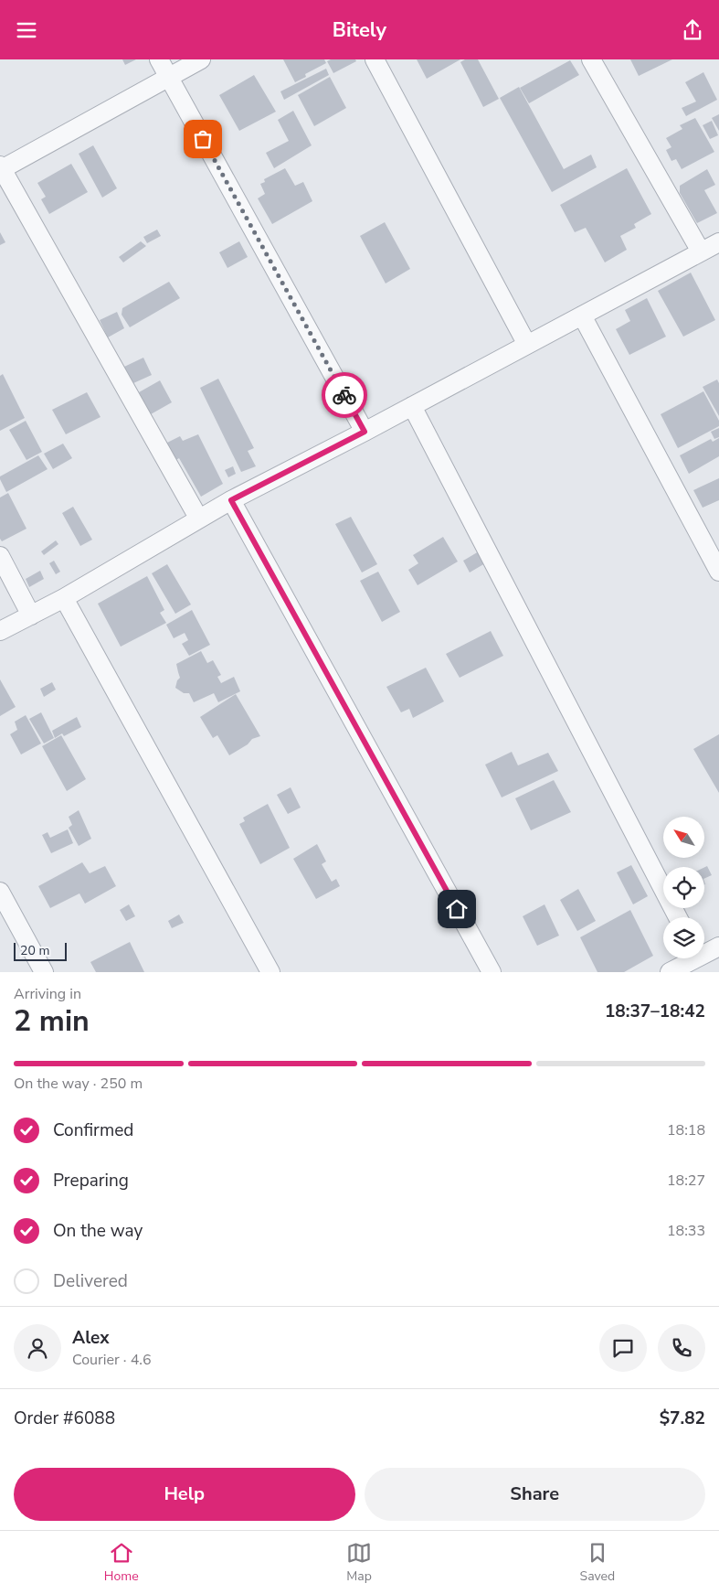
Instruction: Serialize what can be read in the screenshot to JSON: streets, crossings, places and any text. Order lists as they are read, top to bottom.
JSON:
{
  "scale_bar": "20 m",
  "north": "top left",
  "page": {
    "header": "Bitely",
    "scale": "20 m",
    "heading": ["2 min", "Arriving in", "18:37–18:42"],
    "panel": [
      "Alex",
      "Courier · 4.6",
      "Order #6088",
      "$7.82"
    ],
    "bar": "On the way · 250 m",
    "list": [
      ["Confirmed", "18:18"],
      ["Preparing", "18:27"],
      ["On the way", "18:33"],
      "Delivered"
    ],
    "buttons": ["Help", "Share"],
    "tabs": ["Home", "Map", "Saved"]
  }
}
